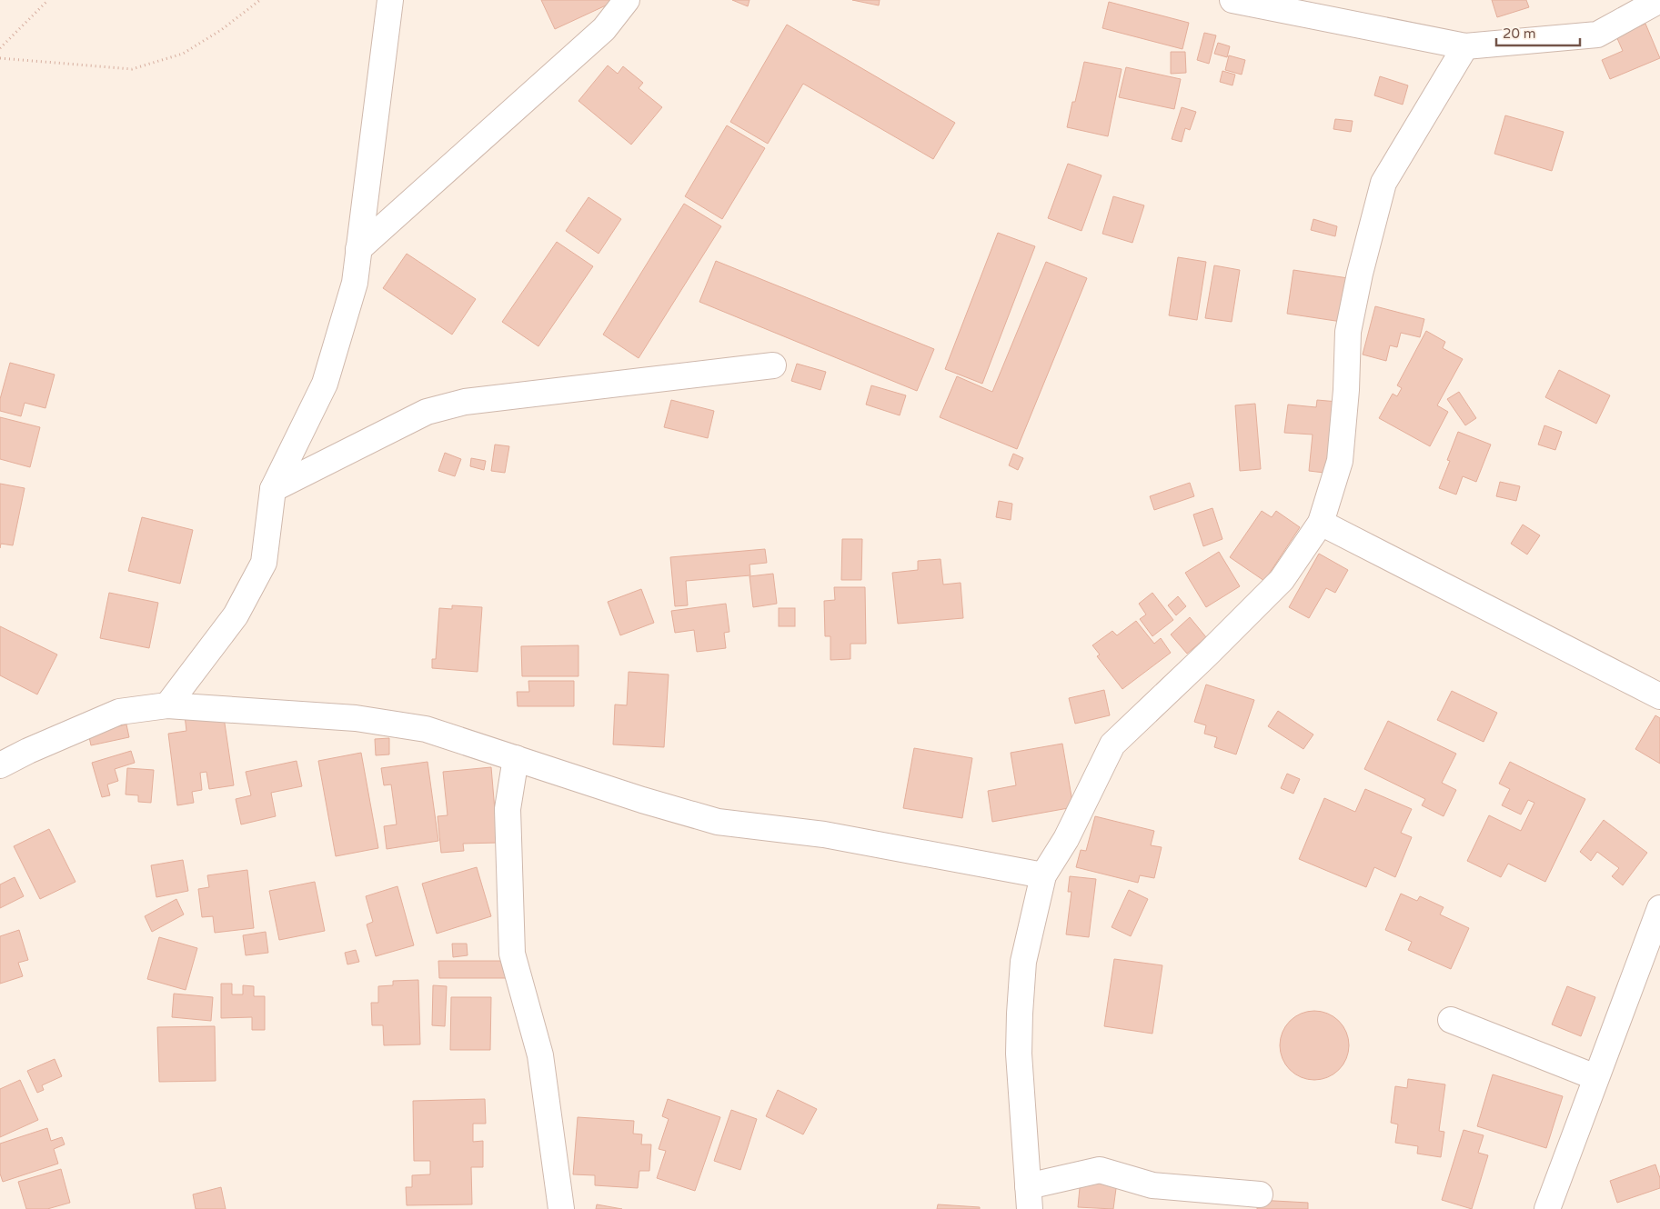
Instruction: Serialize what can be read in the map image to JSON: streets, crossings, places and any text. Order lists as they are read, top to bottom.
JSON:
{
  "scale_bar": "20 m"
}
